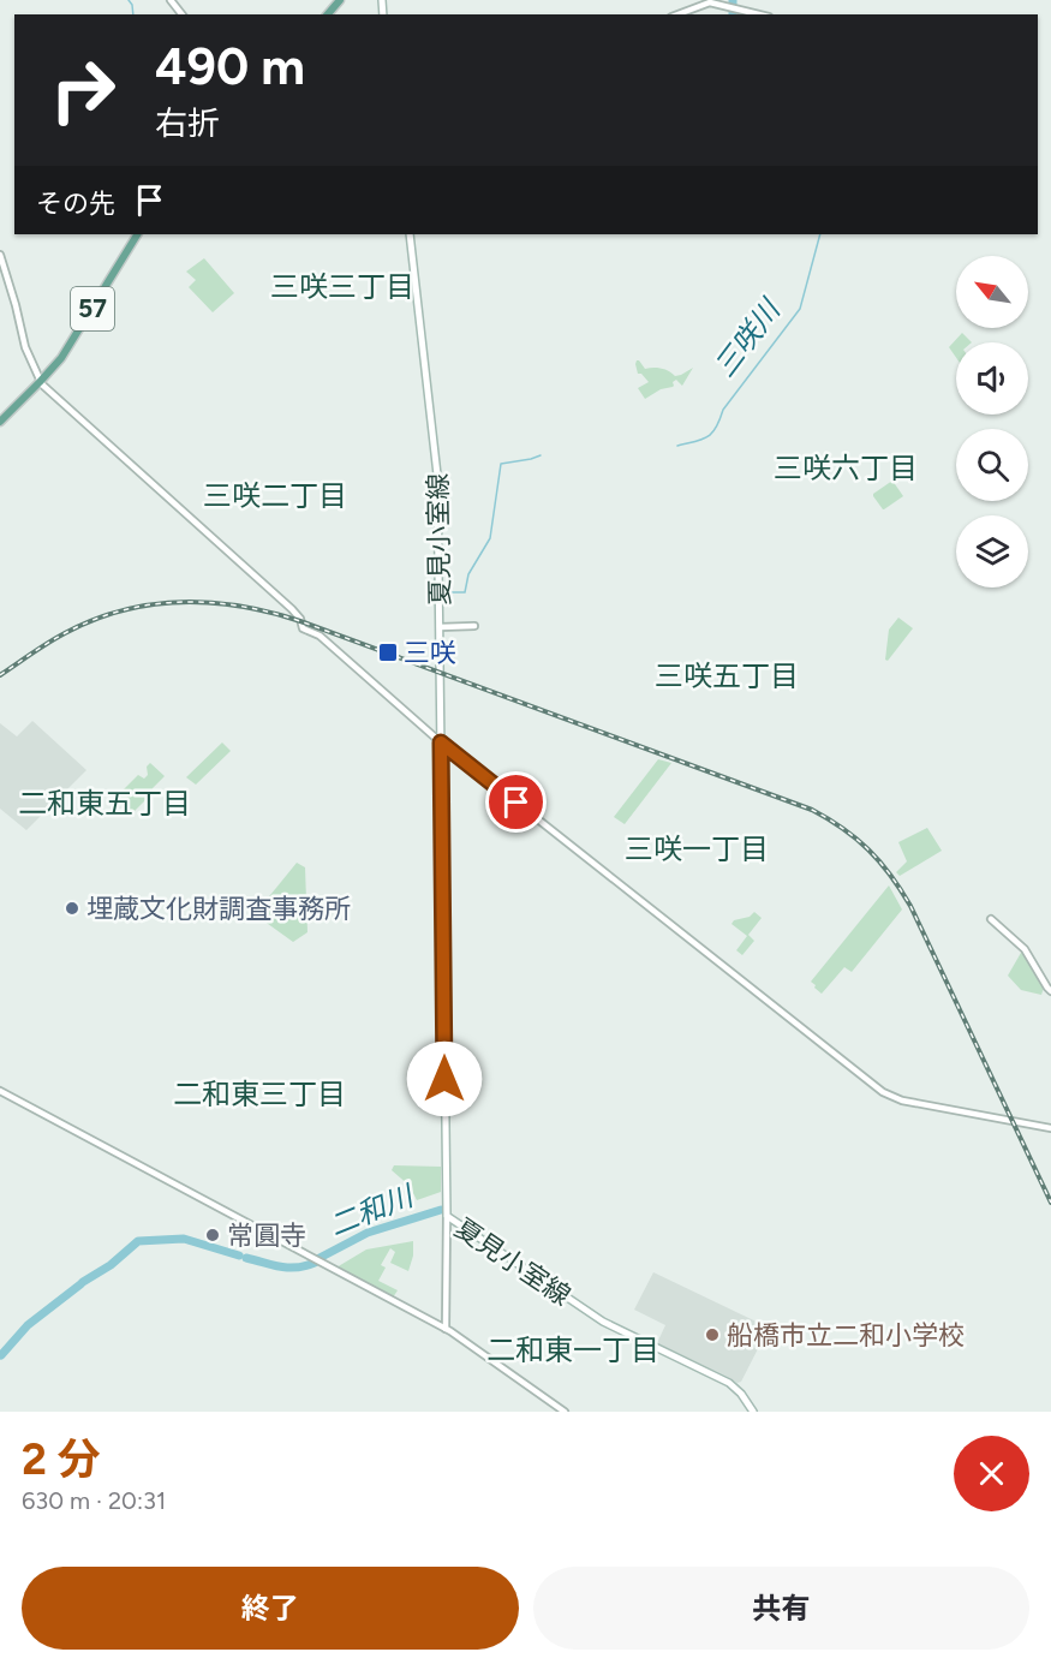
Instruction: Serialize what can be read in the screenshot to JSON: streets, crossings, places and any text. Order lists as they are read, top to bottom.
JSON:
{
  "streets": {
    "main road": ["57", "夏見小室線"]
  },
  "districts": [
    "三咲三丁目",
    "三咲六丁目",
    "三咲二丁目",
    "三咲五丁目",
    "二和東五丁目",
    "三咲一丁目",
    "二和東三丁目",
    "二和東一丁目"
  ],
  "water": ["三咲川", "二和川"],
  "places": {
    "transit": ["三咲"],
    "other": ["埋蔵文化財調査事務所", "常圓寺", "船橋市立二和小学校"]
  },
  "north": "top left",
  "page": {
    "turn": ["490 m", "右折"],
    "then": "その先",
    "heading": ["2 分", "630 m · 20:31"],
    "buttons": ["終了", "共有"]
  }
}
